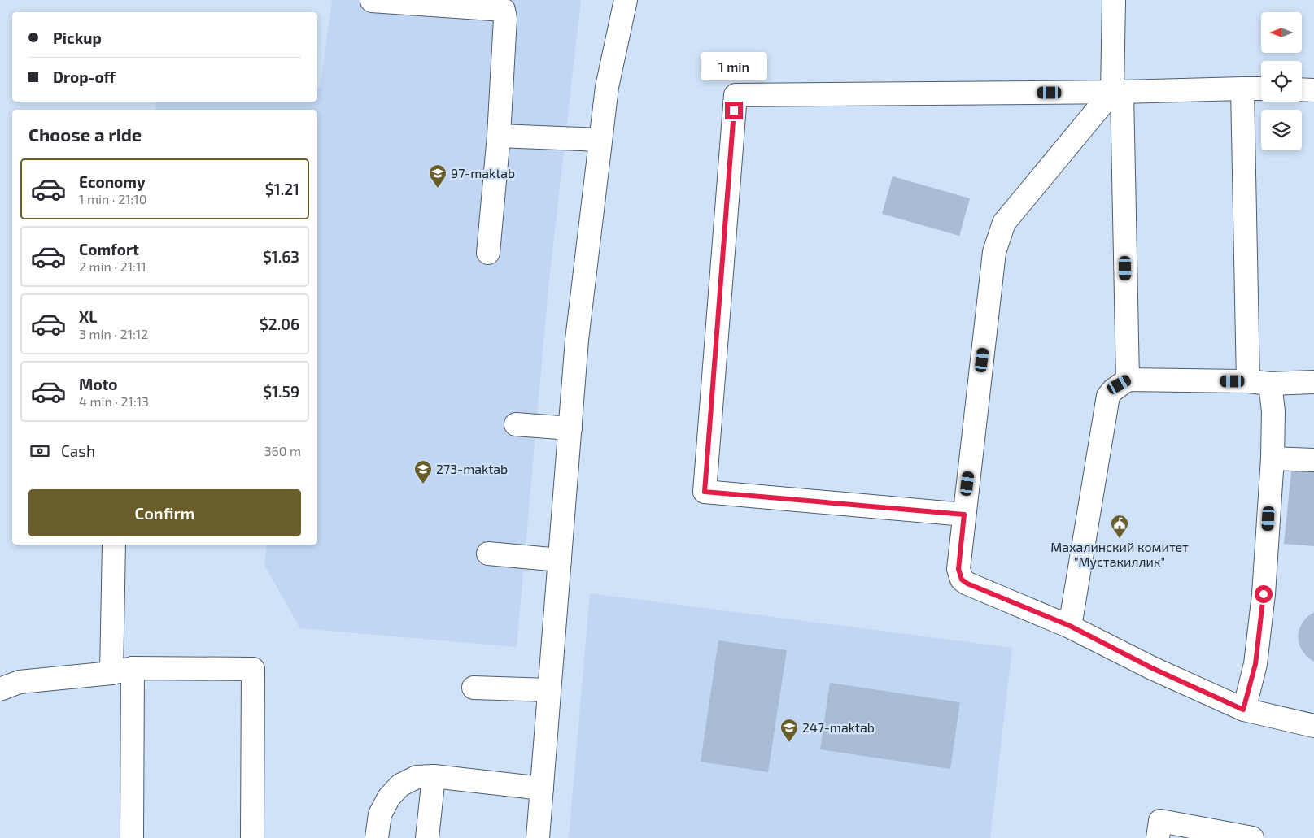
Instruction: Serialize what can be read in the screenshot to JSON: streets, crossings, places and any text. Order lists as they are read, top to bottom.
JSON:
{
  "places": {
    "school or university": ["97-maktab", "273-maktab", "247-maktab"],
    "public building": ["Махалинский комитет \"Мустакиллик\""]
  },
  "north": "left",
  "page": {
    "banner": ["Pickup", "Drop-off"],
    "bubble": "1 min",
    "heading": "Choose a ride",
    "list": [
      {
        "name": "Economy",
        "note": "1 min · 21:10",
        "value": "$1.21"
      },
      {
        "name": "Comfort",
        "note": "2 min · 21:11",
        "value": "$1.63"
      },
      {
        "name": "XL",
        "note": "3 min · 21:12",
        "value": "$2.06"
      },
      {
        "name": "Moto",
        "note": "4 min · 21:13",
        "value": "$1.59"
      }
    ],
    "pay": ["Cash", "360 m"],
    "buttons": "Confirm"
  }
}
